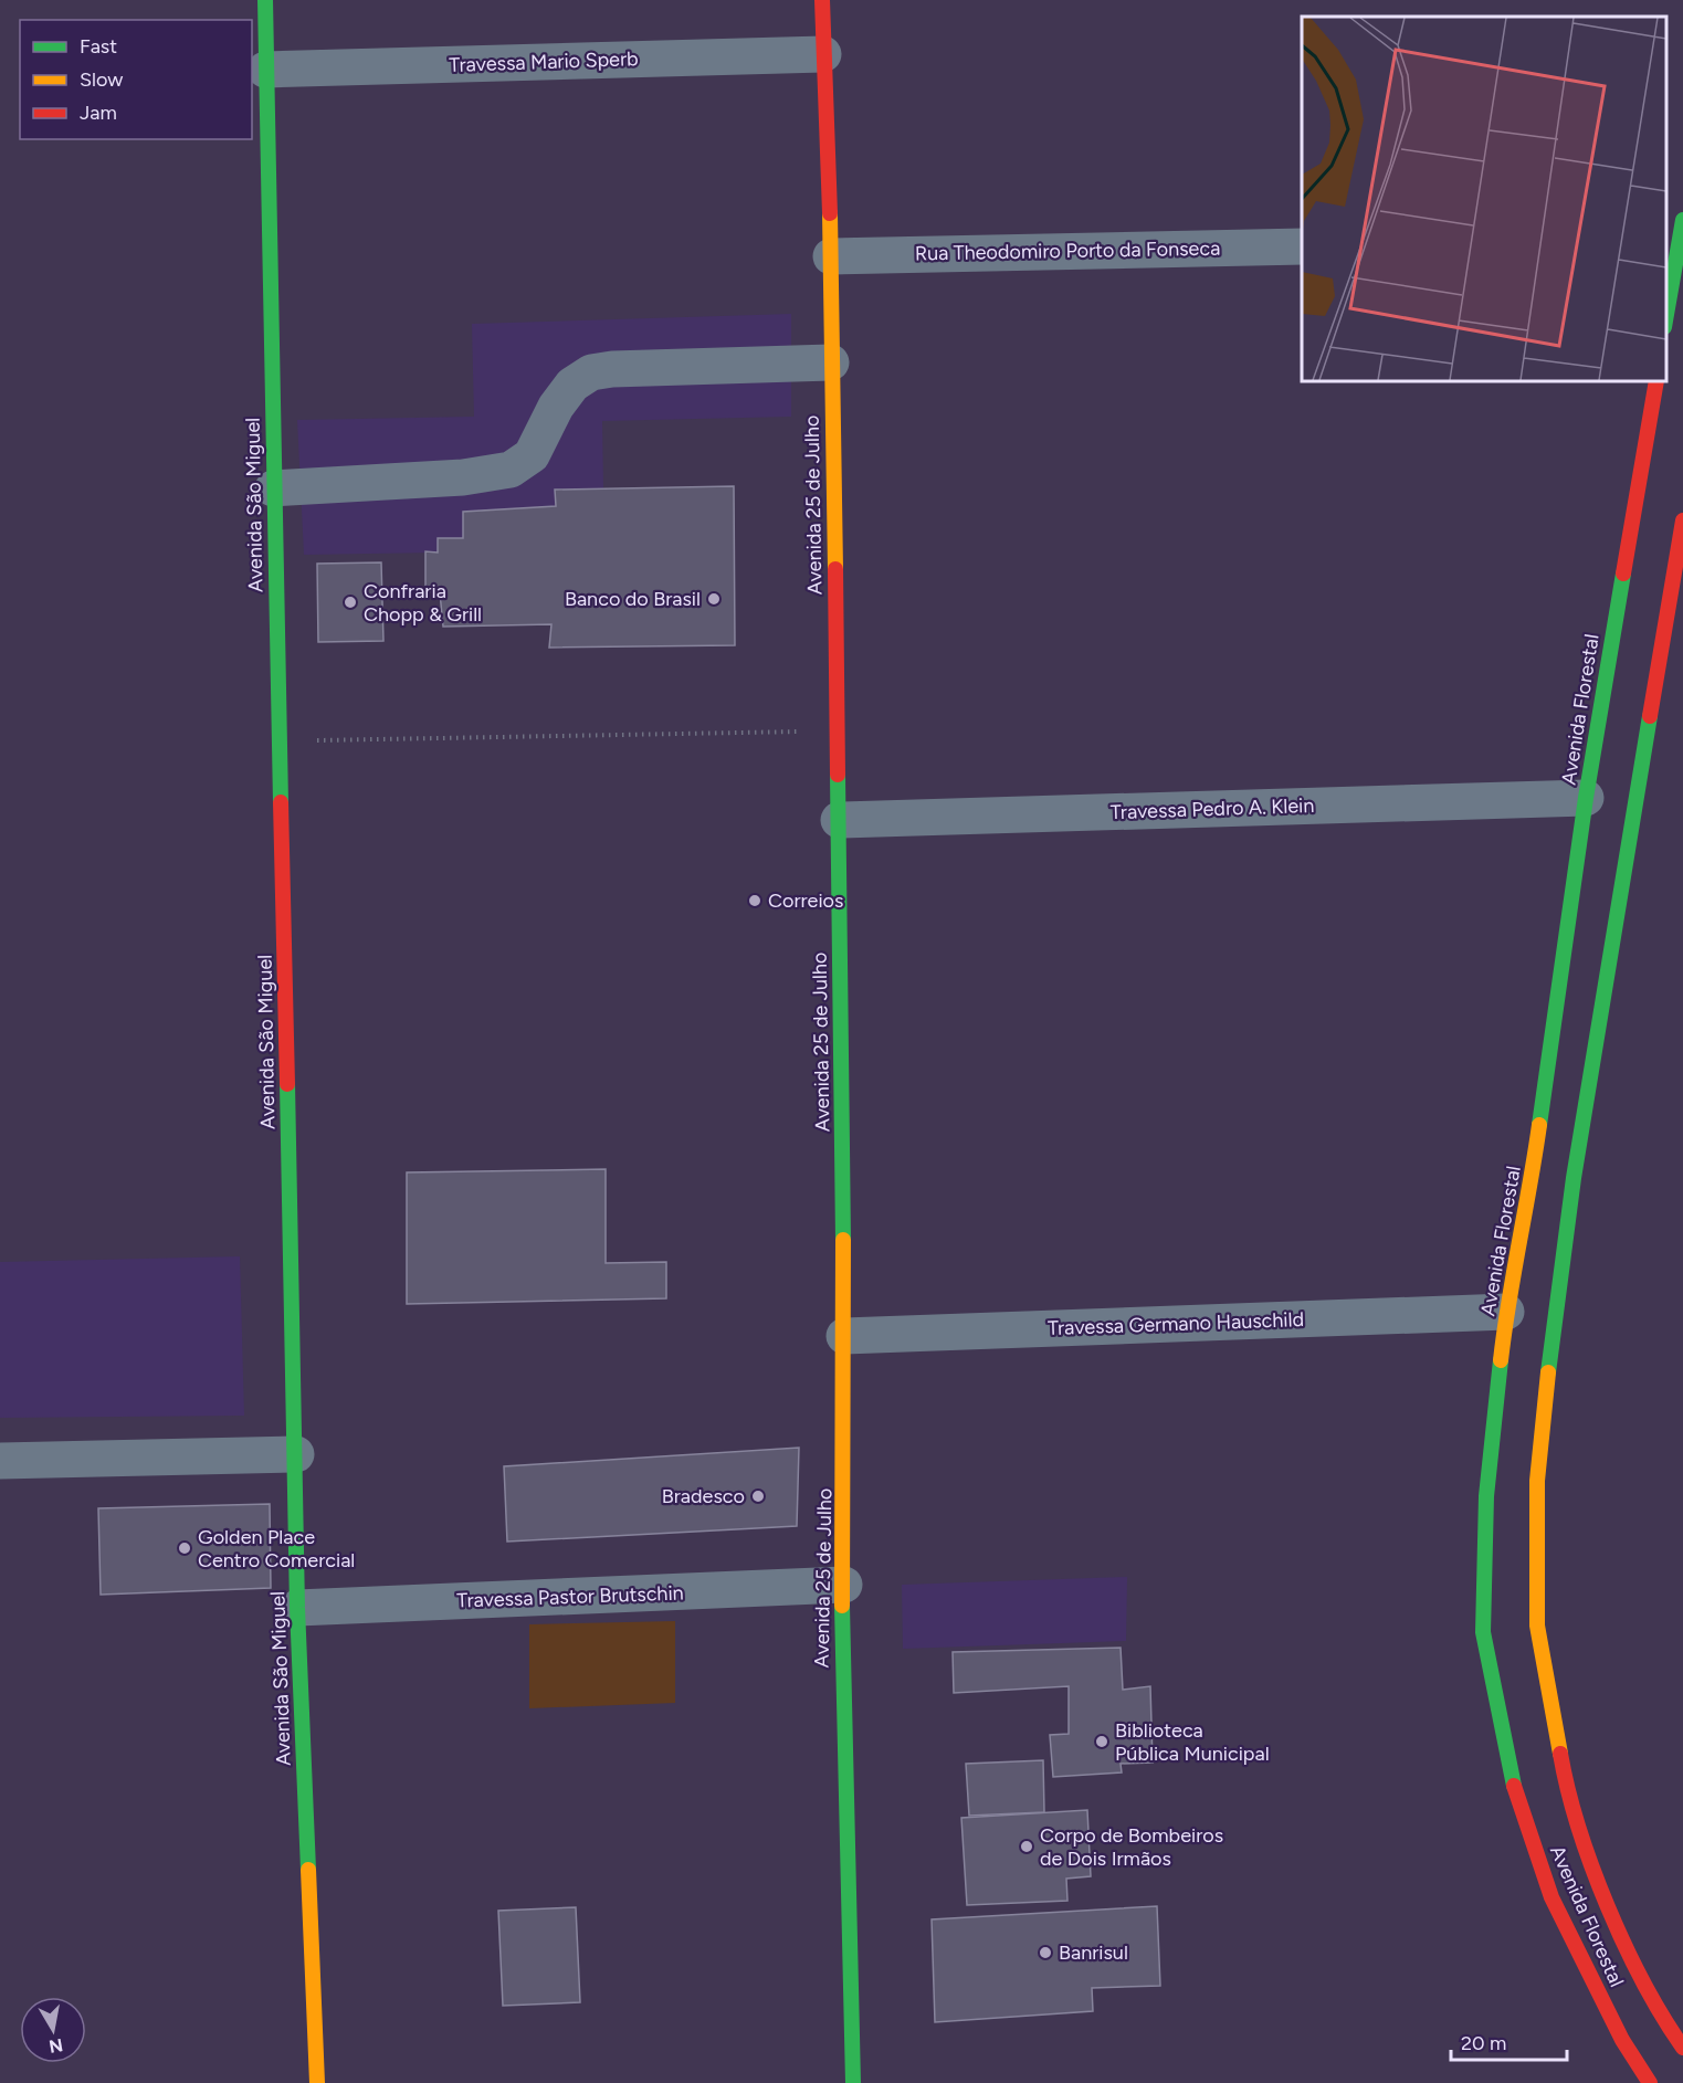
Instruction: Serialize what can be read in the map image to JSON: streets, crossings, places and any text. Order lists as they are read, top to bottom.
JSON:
{
  "streets": {
    "main road": ["Avenida São Miguel", "Avenida 25 de Julho", "Avenida Florestal"],
    "street": [
      "Travessa Mario Sperb",
      "Rua Theodomiro Porto da Fonseca",
      "Travessa Pedro A. Klein",
      "Travessa Germano Hauschild",
      "Travessa Pastor Brutschin"
    ]
  },
  "crossings": [
    ["Travessa Mario Sperb", "Avenida São Miguel"],
    ["Travessa Mario Sperb", "Avenida 25 de Julho"],
    ["Rua Theodomiro Porto da Fonseca", "Avenida 25 de Julho"],
    ["Avenida São Miguel", "Travessa Pastor Brutschin"],
    ["Avenida 25 de Julho", "Travessa Pedro A. Klein"],
    ["Avenida 25 de Julho", "Travessa Germano Hauschild"],
    ["Avenida 25 de Julho", "Travessa Pastor Brutschin"],
    ["Avenida Florestal", "Travessa Pedro A. Klein"],
    ["Avenida Florestal", "Travessa Germano Hauschild"]
  ],
  "places": [
    "Banco do Brasil",
    "Confraria Chopp & Grill",
    "Correios",
    "Bradesco",
    "Golden Place Centro Comercial",
    "Biblioteca Pública Municipal",
    "Corpo de Bombeiros de Dois Irmãos",
    "Banrisul"
  ],
  "legend": ["Fast", "Slow", "Jam"],
  "scale_bar": "20 m",
  "north": "bottom"
}
